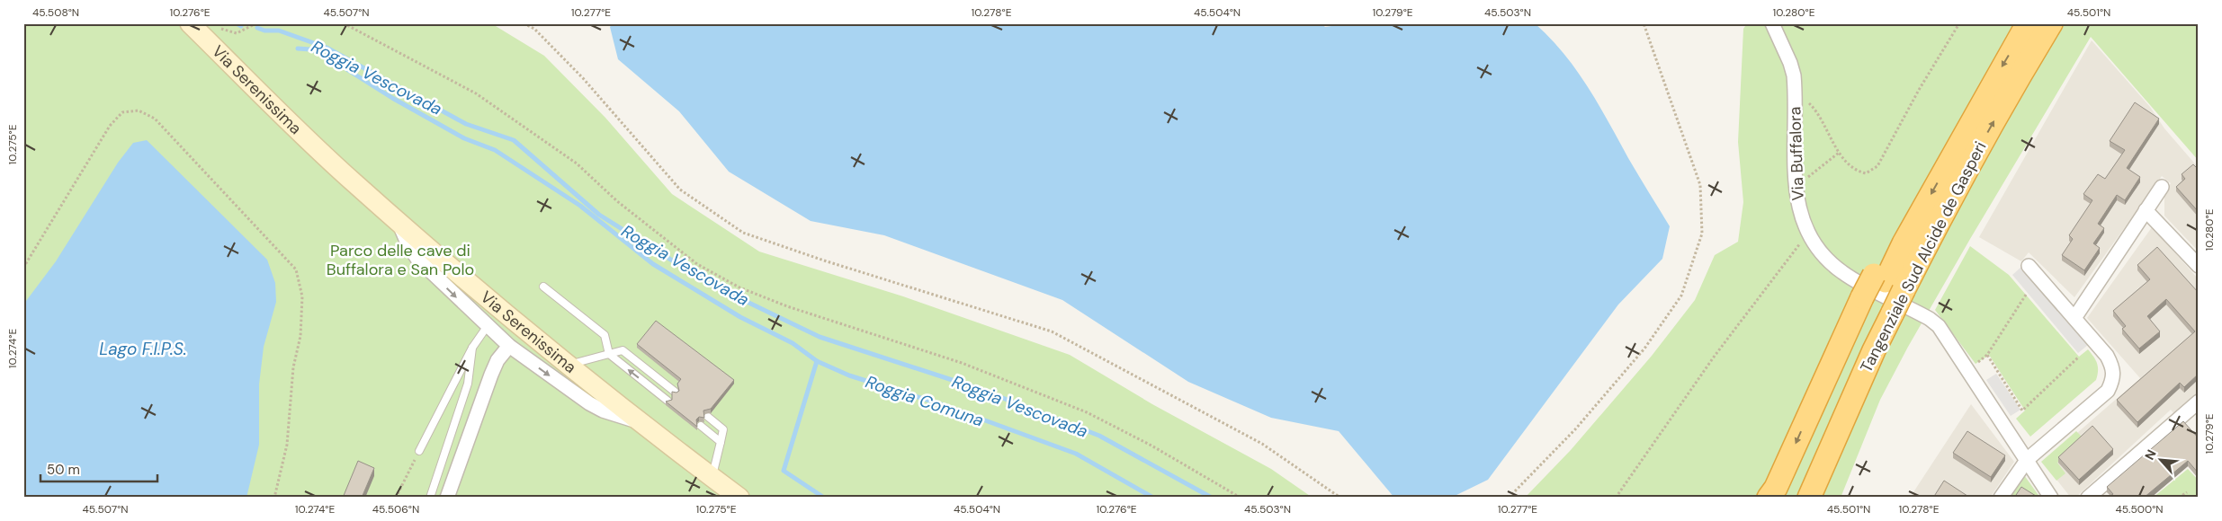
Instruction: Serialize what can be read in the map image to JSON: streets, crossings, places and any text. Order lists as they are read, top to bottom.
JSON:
{
  "streets": {
    "highway": ["Tangenziale Sud Alcide de Gasperi"],
    "main road": ["Via Serenissima"],
    "street": ["Via Buffalora"]
  },
  "water": ["Roggia Vescovada", "Lago F.I.P.S.", "Roggia Comuna"],
  "parks": ["Parco delle cave di Buffalora e San Polo"],
  "scale_bar": "50 m",
  "north": "top left",
  "coordinates": [
    "45.508°N",
    "10.276°E",
    "45.507°N",
    "10.277°E",
    "10.278°E",
    "45.504°N",
    "10.279°E",
    "45.503°N",
    "10.280°E",
    "45.501°N",
    "10.275°E",
    "10.274°E",
    "45.506°N",
    "45.500°N"
  ]
}
